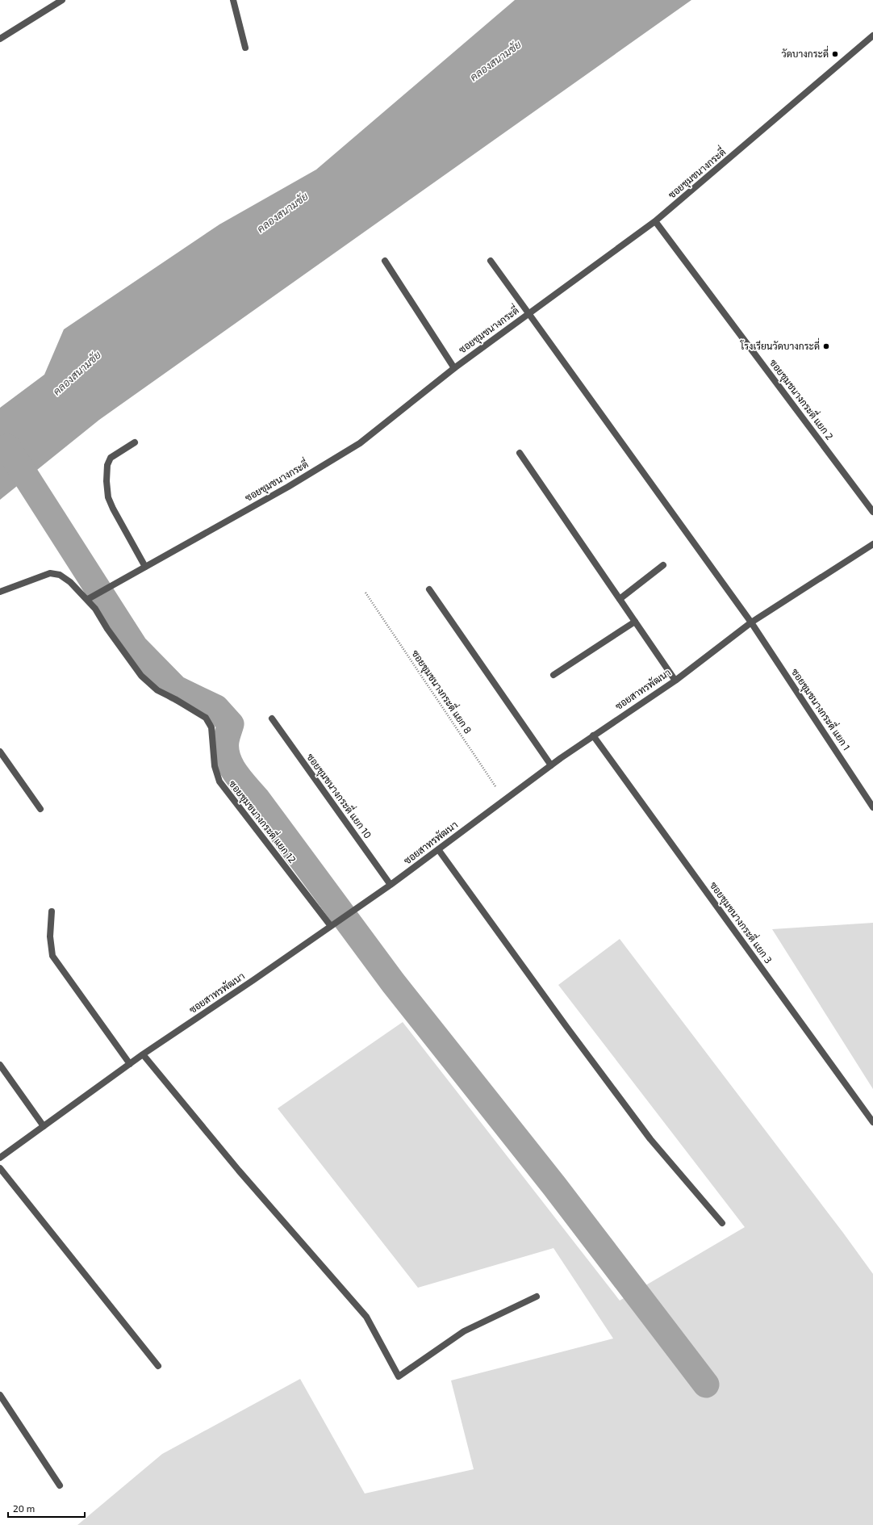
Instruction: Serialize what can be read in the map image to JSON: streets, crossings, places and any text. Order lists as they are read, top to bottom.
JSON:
{
  "streets": {
    "street": [
      "ซอยชุมชนางกระดี่",
      "ซอยชุมชนางกระดี่ แยก 2",
      "ซอยสาทรพัฒนา",
      "ซอยชุมชนางกระดี่ แยก 1",
      "ซอยชุมชนางกระดี่ แยก 10",
      "ซอยชุมชนางกระดี่ แยก 12",
      "ซอยชุมชนางกระดี่ แยก 3"
    ],
    "path": ["ซอยชุมชนางกระดี่ แยก 8"]
  },
  "crossings": [
    ["ซอยชุมชนางกระดี่", "ซอยชุมชนางกระดี่ แยก 2"],
    ["ซอยชุมชนางกระดี่", "ซอยชุมชนางกระดี่ แยก 1"],
    ["ซอยชุมชนางกระดี่", "ซอยชุมชนางกระดี่ แยก 12"],
    ["ซอยสาทรพัฒนา", "ซอยชุมชนางกระดี่ แยก 8"],
    ["ซอยสาทรพัฒนา", "ซอยชุมชนางกระดี่ แยก 1"],
    ["ซอยสาทรพัฒนา", "ซอยชุมชนางกระดี่ แยก 10"],
    ["ซอยสาทรพัฒนา", "ซอยชุมชนางกระดี่ แยก 12"],
    ["ซอยสาทรพัฒนา", "ซอยชุมชนางกระดี่ แยก 3"]
  ],
  "water": ["คลองสนามชัย"],
  "places": ["วัดบางกระดี่", "โรงเรียนวัดบางกระดี่"],
  "scale_bar": "20 m"
}
